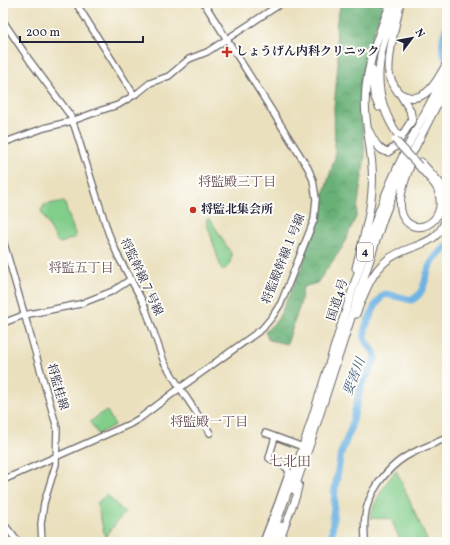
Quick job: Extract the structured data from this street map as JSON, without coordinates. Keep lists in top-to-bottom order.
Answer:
{
  "streets": {
    "highway": ["4", "国道4号"],
    "street": ["将監殿幹線１号線", "将監幹線７号線", "将監桂線"]
  },
  "crossings": [
    ["将監殿幹線１号線", "将監幹線７号線"]
  ],
  "districts": [
    "将監殿三丁目",
    "将監五丁目",
    "将監殿一丁目",
    "七北田"
  ],
  "water": ["要害川"],
  "places": {
    "health": ["しょうげん内科クリニック"],
    "other": ["将監北集会所"]
  },
  "scale_bar": "200 m",
  "north": "top right"
}
